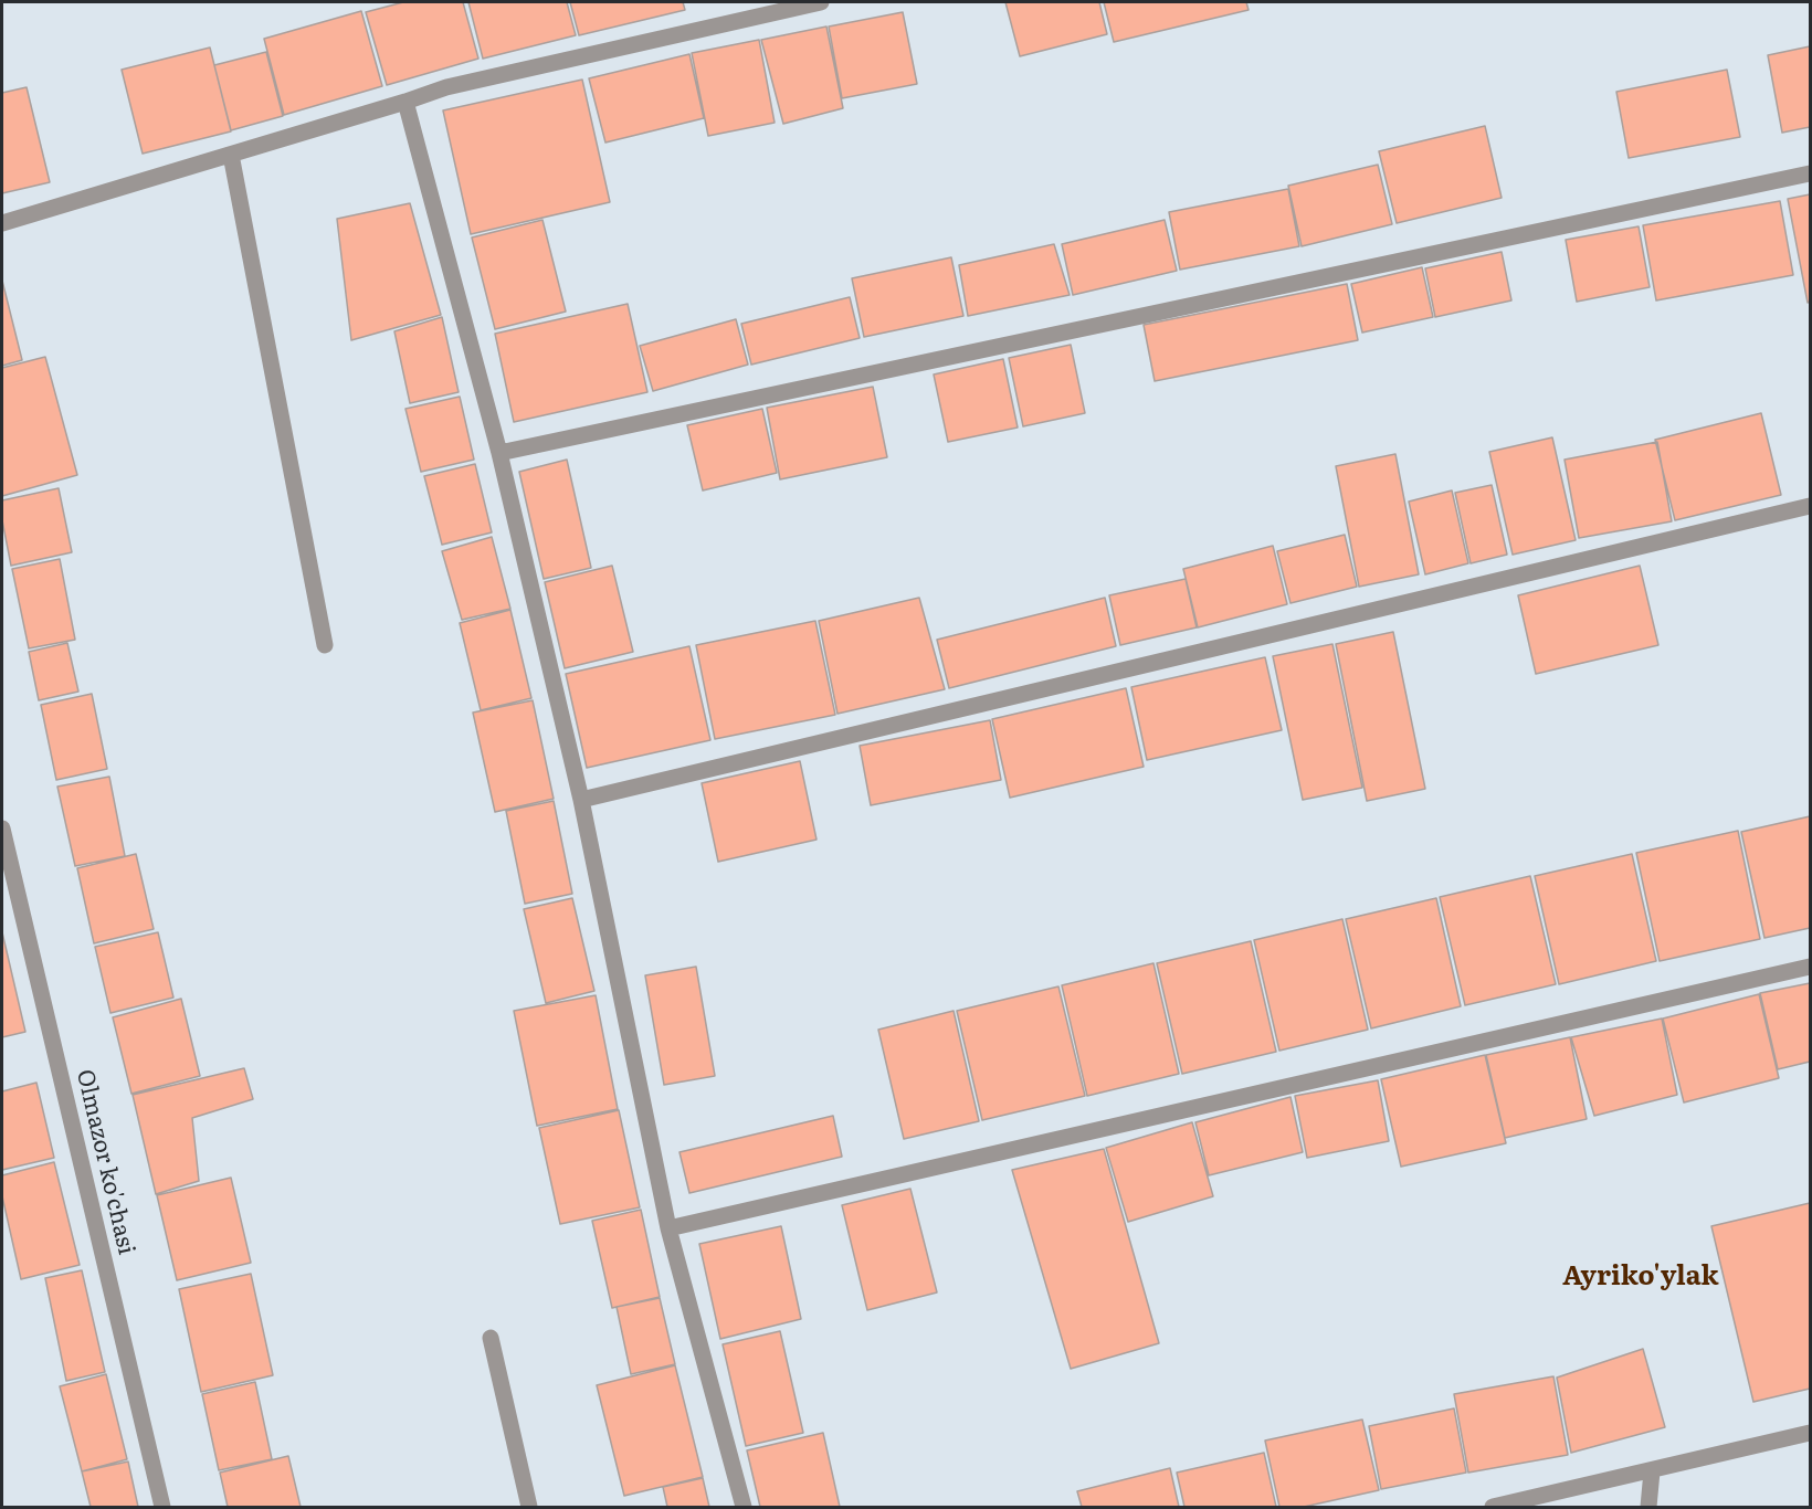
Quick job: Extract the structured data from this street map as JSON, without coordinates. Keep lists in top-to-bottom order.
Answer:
{
  "streets": {
    "street": ["Olmazor ko'chasi"]
  },
  "districts": ["Ayriko'ylak"]
}
